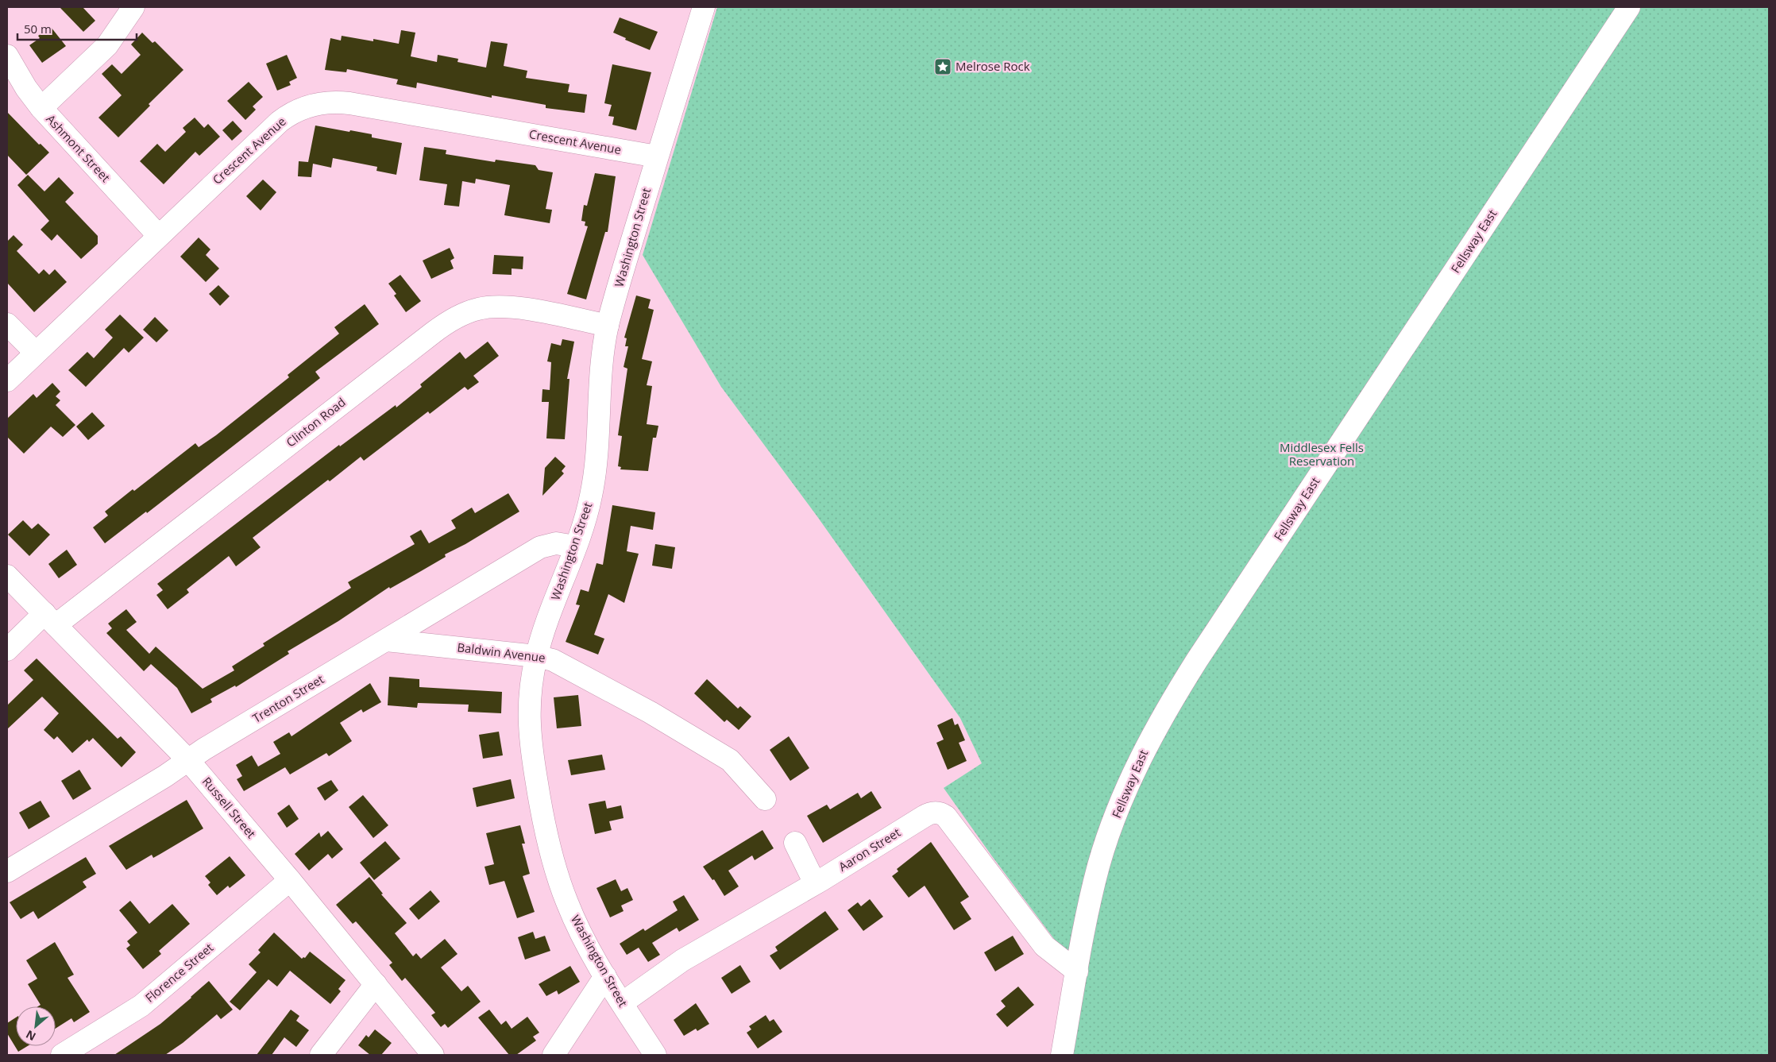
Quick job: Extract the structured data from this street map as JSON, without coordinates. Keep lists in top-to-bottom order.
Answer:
{
  "streets": {
    "street": [
      "Crescent Avenue",
      "Ashmont Street",
      "Washington Street",
      "Fellsway East",
      "Clinton Road",
      "Baldwin Avenue",
      "Trenton Street",
      "Russell Street",
      "Aaron Street",
      "Florence Street"
    ]
  },
  "crossings": [
    ["Crescent Avenue", "Ashmont Street"],
    ["Crescent Avenue", "Washington Street"],
    ["Washington Street", "Clinton Road"],
    ["Washington Street", "Baldwin Avenue"],
    ["Washington Street", "Trenton Street"],
    ["Washington Street", "Aaron Street"],
    ["Fellsway East", "Aaron Street"],
    ["Clinton Road", "Russell Street"],
    ["Baldwin Avenue", "Trenton Street"],
    ["Trenton Street", "Russell Street"],
    ["Russell Street", "Florence Street"]
  ],
  "parks": ["Middlesex Fells Reservation"],
  "places": {
    "place": ["Melrose Rock"]
  },
  "scale_bar": "50 m",
  "north": "bottom left"
}
